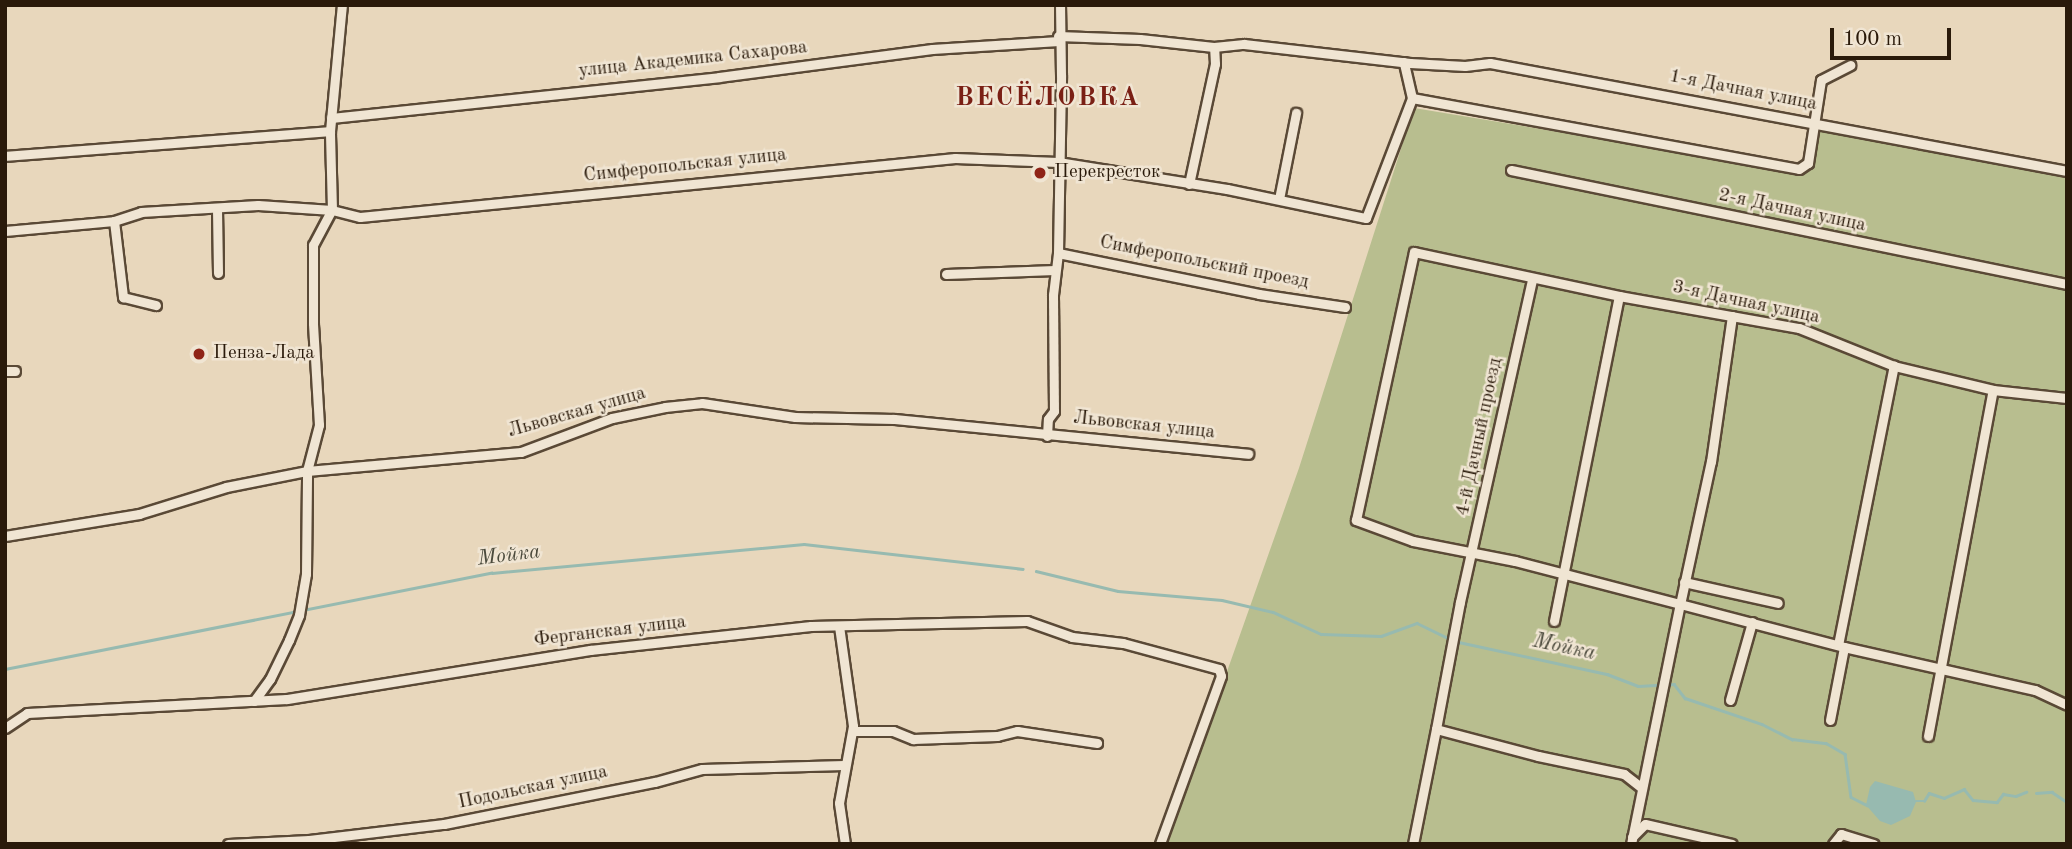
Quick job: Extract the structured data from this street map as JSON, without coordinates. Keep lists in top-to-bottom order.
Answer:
{
  "streets": {
    "street": [
      "улица Академика Сахарова",
      "1-я Дачная улица",
      "Симферопольская улица",
      "2-я Дачная улица",
      "Симферопольский проезд",
      "3-я Дачная улица",
      "Львовская улица",
      "4-й Дачный проезд",
      "Ферганская улица",
      "Подольская улица"
    ]
  },
  "crossings": [
    ["улица Академика Сахарова", "1-я Дачная улица"],
    ["3-я Дачная улица", "4-й Дачный проезд"]
  ],
  "districts": ["ВЕСЁЛОВКА"],
  "water": ["Мойка"],
  "places": ["Перекресток", "Пенза-Лада"],
  "scale_bar": "100 m"
}
